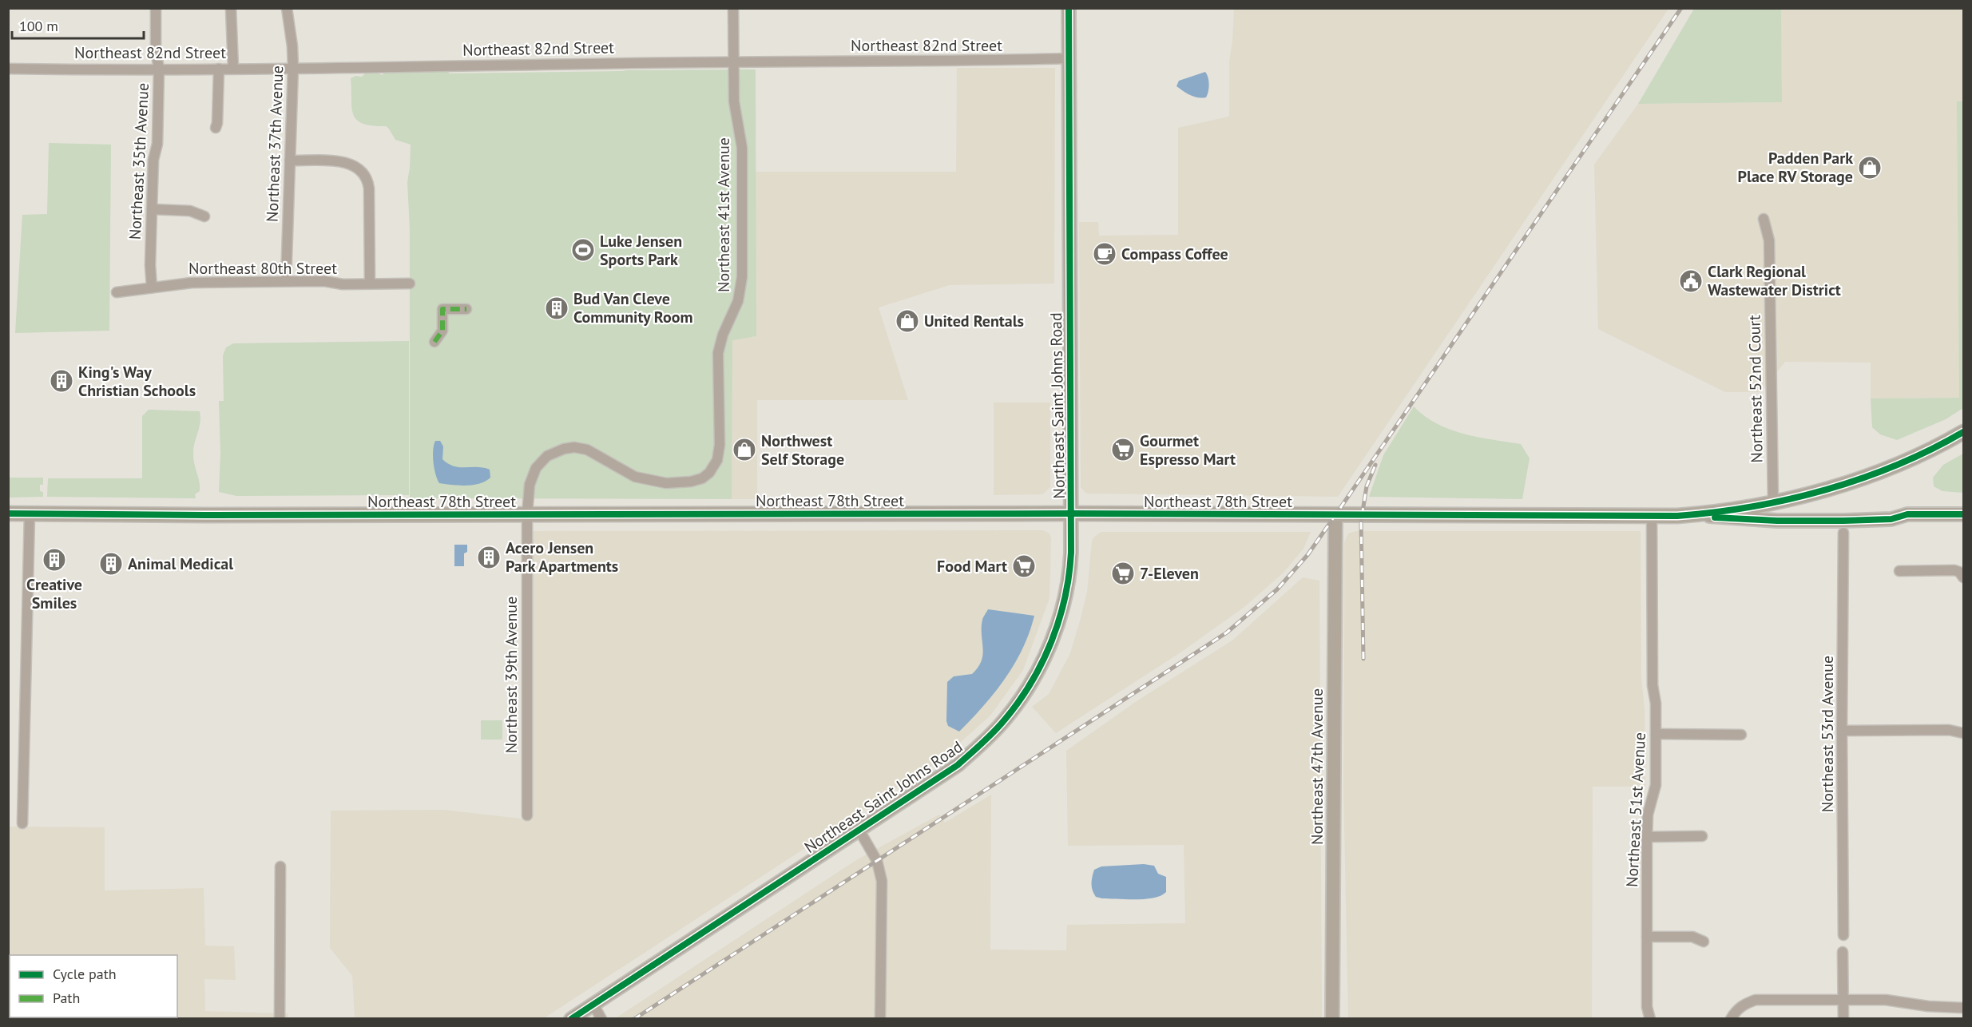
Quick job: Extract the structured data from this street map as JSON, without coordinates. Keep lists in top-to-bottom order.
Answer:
{
  "streets": {
    "main road": ["Northeast Saint Johns Road", "Northeast 78th Street", "Northeast 47th Avenue"],
    "street": [
      "Northeast 82nd Street",
      "Northeast 37th Avenue",
      "Northeast 35th Avenue",
      "Northeast 41st Avenue",
      "Northeast 80th Street",
      "Northeast 52nd Court",
      "Northeast 39th Avenue",
      "Northeast 53rd Avenue",
      "Northeast 51st Avenue"
    ]
  },
  "crossings": [
    ["Northeast 82nd Street", "Northeast 37th Avenue"],
    ["Northeast 82nd Street", "Northeast 35th Avenue"],
    ["Northeast 82nd Street", "Northeast 41st Avenue"],
    ["Northeast 82nd Street", "Northeast Saint Johns Road"],
    ["Northeast 37th Avenue", "Northeast 80th Street"],
    ["Northeast 35th Avenue", "Northeast 80th Street"],
    ["Northeast 41st Avenue", "Northeast 39th Avenue"],
    ["Northeast 52nd Court", "Northeast 78th Street"],
    ["Northeast Saint Johns Road", "Northeast 78th Street"],
    ["Northeast 78th Street", "Northeast 39th Avenue"],
    ["Northeast 78th Street", "Northeast 47th Avenue"],
    ["Northeast 78th Street", "Northeast 51st Avenue"]
  ],
  "places": {
    "shop": ["Padden Park Place RV Storage", "United Rentals", "Northwest Self Storage"],
    "sports": ["Luke Jensen Sports Park"],
    "cafe": ["Compass Coffee"],
    "public building": ["Clark Regional Wastewater District"],
    "building": [
      "Bud Van Cleve Community Room",
      "King's Way Christian Schools",
      "Acero Jensen Park Apartments",
      "Creative Smiles",
      "Animal Medical"
    ],
    "supermarket": ["Gourmet Espresso Mart", "Food Mart", "7-Eleven"]
  },
  "legend": ["Cycle path", "Path"],
  "scale_bar": "100 m"
}
